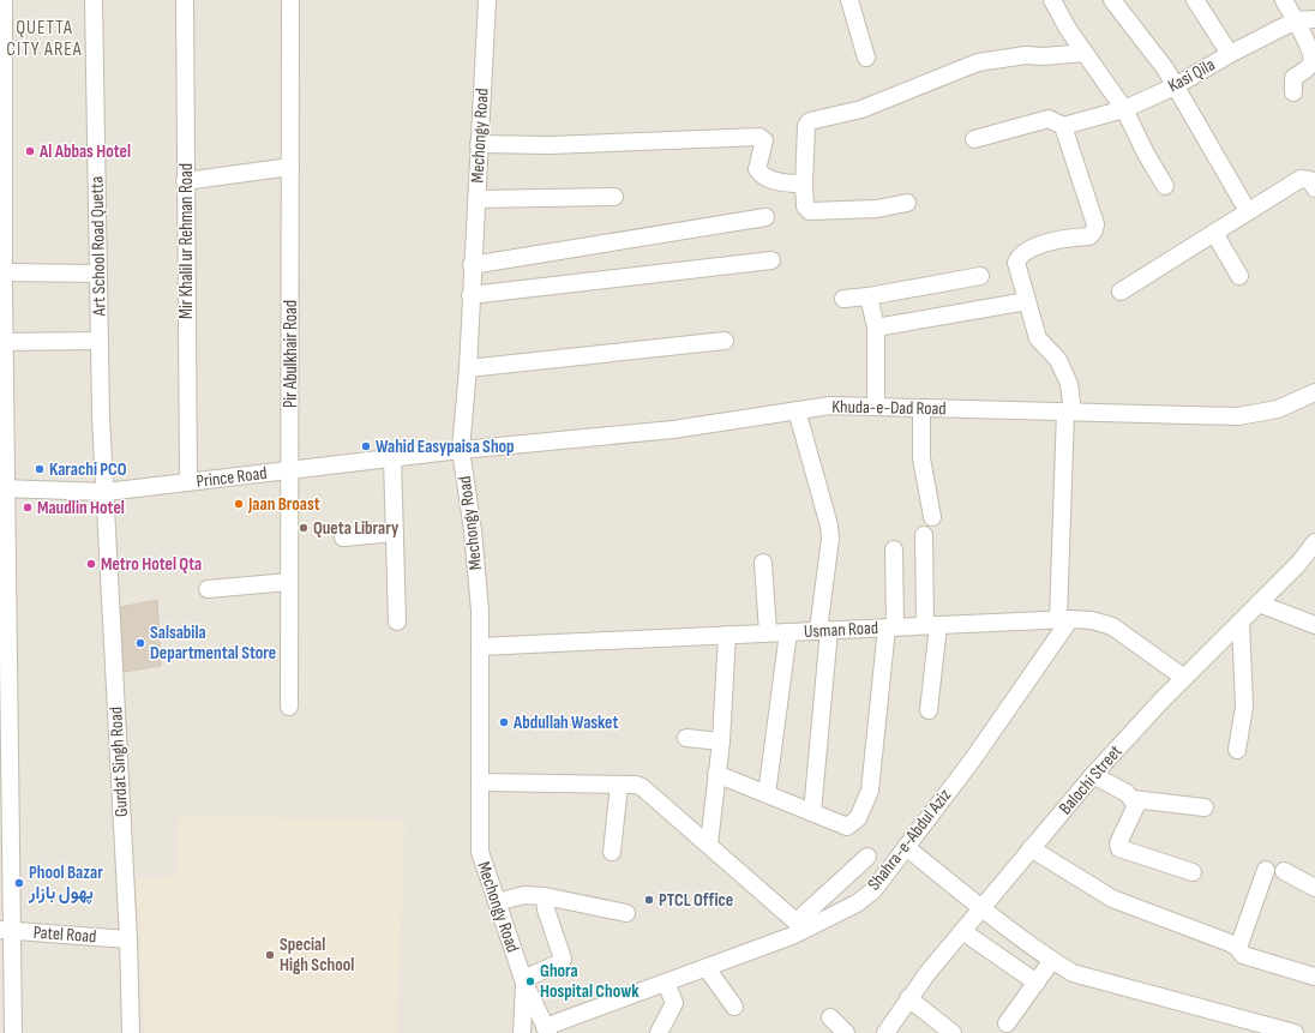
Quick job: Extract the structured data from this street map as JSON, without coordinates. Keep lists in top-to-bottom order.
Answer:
{
  "streets": {
    "street": [
      "Kasi Qila",
      "Mechongy Road",
      "Mir Khalil ur Rehman Road",
      "Art School Road Quetta",
      "Pir Abulkhair Road",
      "Khuda-e-Dad Road",
      "Prince Road",
      "Usman Road",
      "Gurdat Singh Road",
      "Balochi Street",
      "Shahra-e-Abdul Aziz",
      "Patel Road"
    ]
  },
  "crossings": [
    ["Mechongy Road", "Khuda-e-Dad Road"],
    ["Mechongy Road", "Prince Road"],
    ["Mechongy Road", "Usman Road"],
    ["Mechongy Road", "Shahra-e-Abdul Aziz"],
    ["Mir Khalil ur Rehman Road", "Prince Road"],
    ["Art School Road Quetta", "Prince Road"],
    ["Art School Road Quetta", "Gurdat Singh Road"],
    ["Pir Abulkhair Road", "Prince Road"],
    ["Khuda-e-Dad Road", "Prince Road"],
    ["Prince Road", "Gurdat Singh Road"],
    ["Usman Road", "Balochi Street"],
    ["Usman Road", "Shahra-e-Abdul Aziz"],
    ["Gurdat Singh Road", "Patel Road"]
  ],
  "districts": ["QUETTA CITY AREA"],
  "places": [
    "Al Abbas Hotel",
    "Wahid Easypaisa Shop",
    "Karachi PCO",
    "Jaan Broast",
    "Maudlin Hotel",
    "Queta Library",
    "Metro Hotel Qta",
    "Salsabila Departmental Store",
    "Abdullah Wasket",
    "Phool Bazar پھول بازار",
    "PTCL Office",
    "Special High School",
    "Ghora Hospital Chowk"
  ]
}
